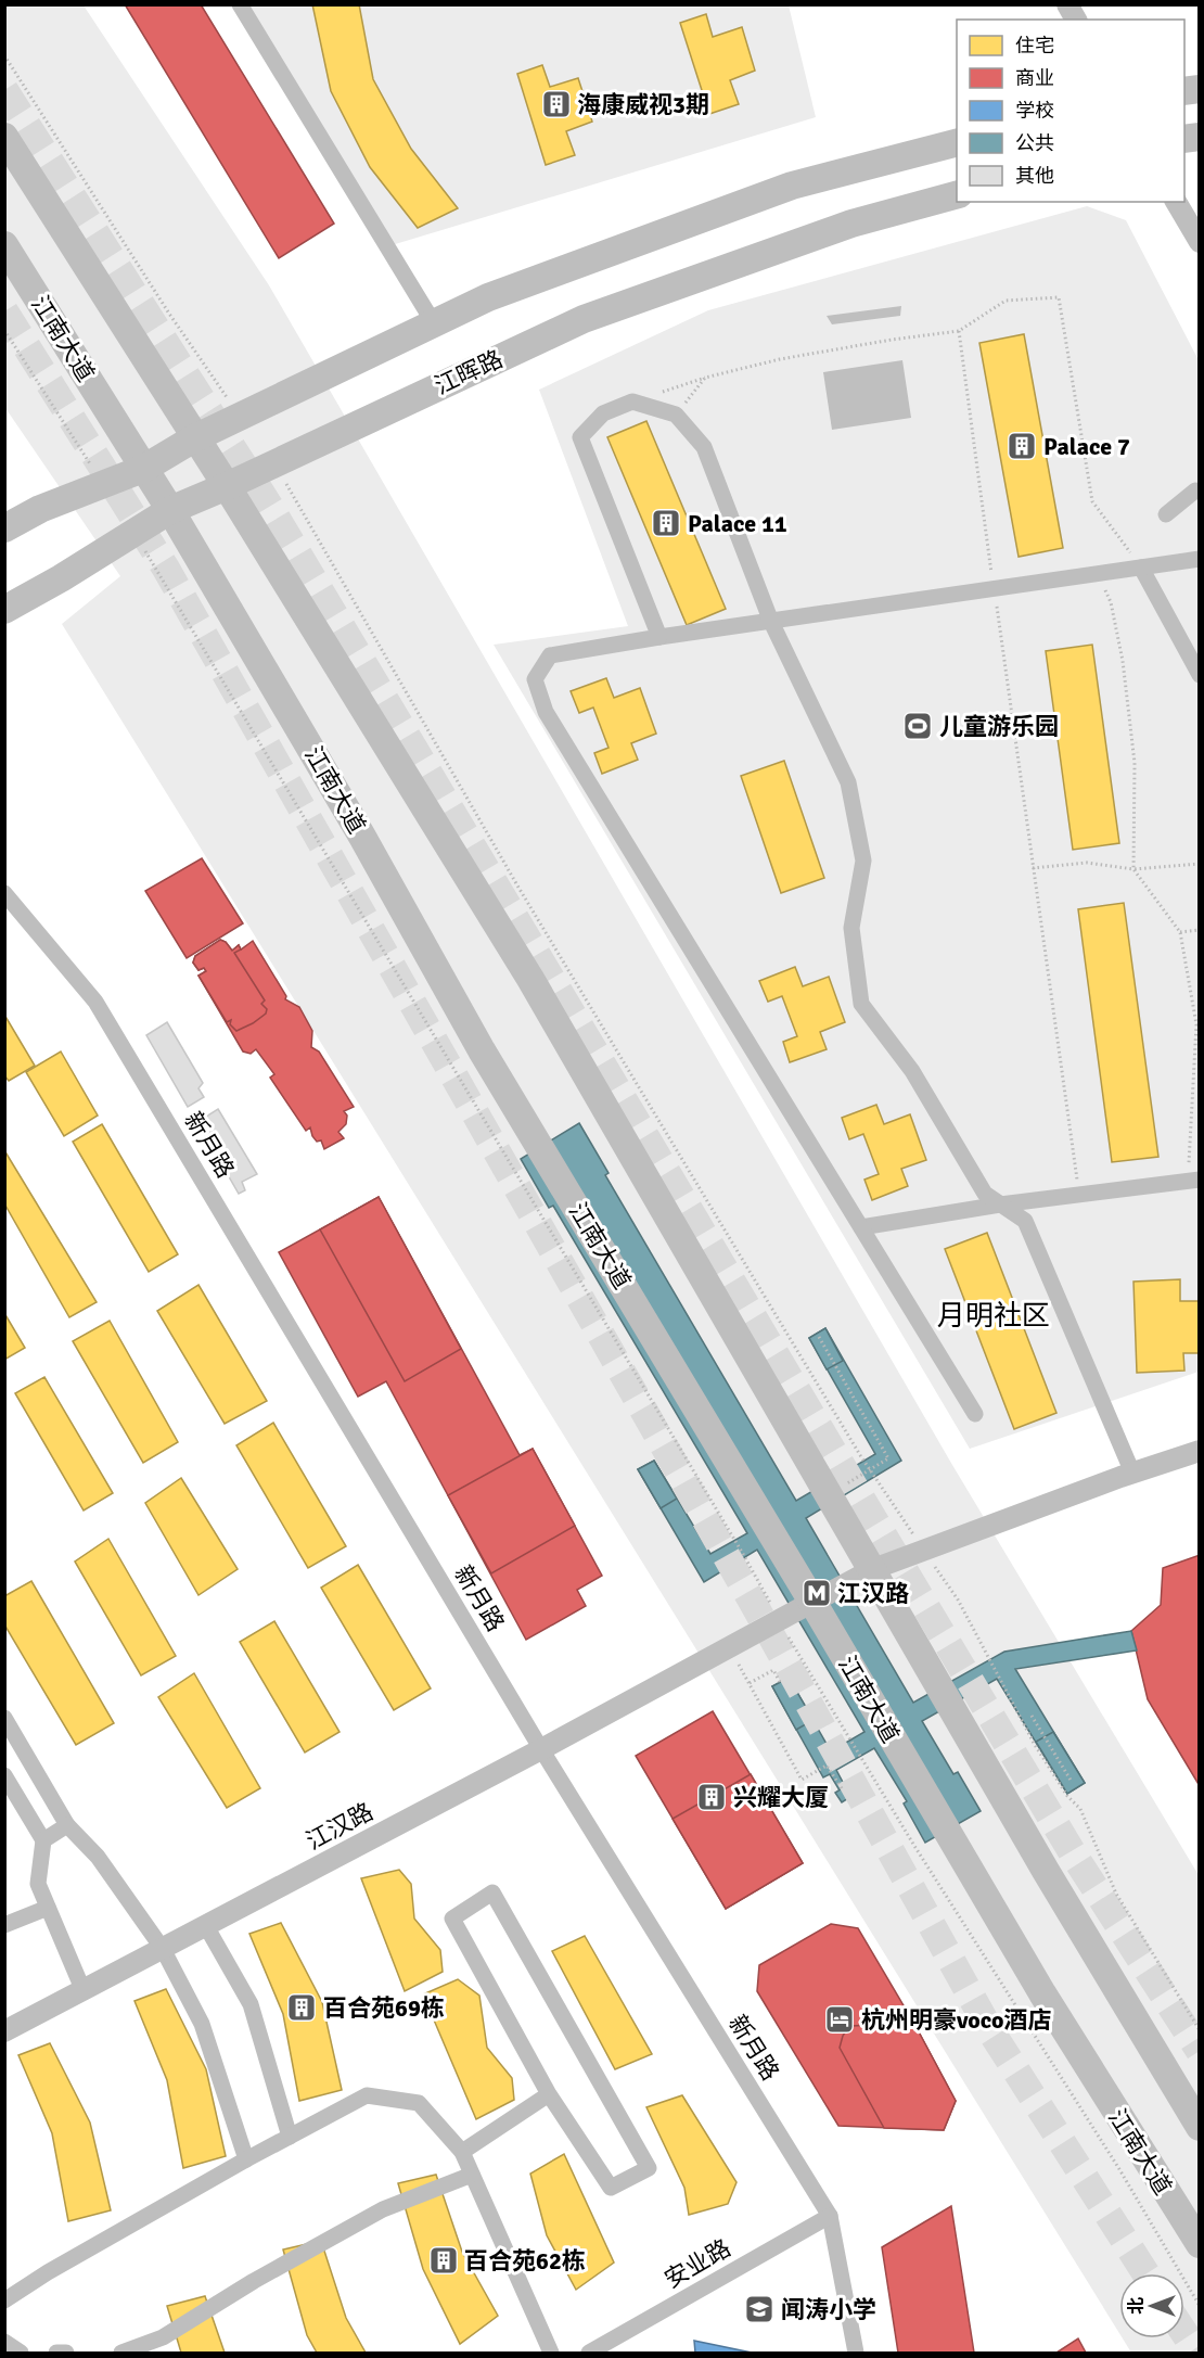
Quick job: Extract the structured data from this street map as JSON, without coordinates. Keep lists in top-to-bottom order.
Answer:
{
  "streets": {
    "main road": ["江南大道", "江晖路"],
    "street": ["新月路", "江汉路", "安业路"]
  },
  "crossings": [
    ["江南大道", "江晖路"],
    ["江南大道", "江汉路"],
    ["新月路", "江汉路"],
    ["新月路", "安业路"]
  ],
  "districts": ["月明社区"],
  "places": {
    "building": [
      "海康威视3期",
      "Palace 7",
      "Palace 11",
      "兴耀大厦",
      "百合苑69栋",
      "百合苑62栋"
    ],
    "sports": ["儿童游乐园"],
    "metro station": ["江汉路"],
    "hotel": ["杭州明豪voco酒店"],
    "school or university": ["闻涛小学"]
  },
  "legend": [
    "住宅",
    "商业",
    "学校",
    "公共",
    "其他"
  ],
  "north": "left"
}
